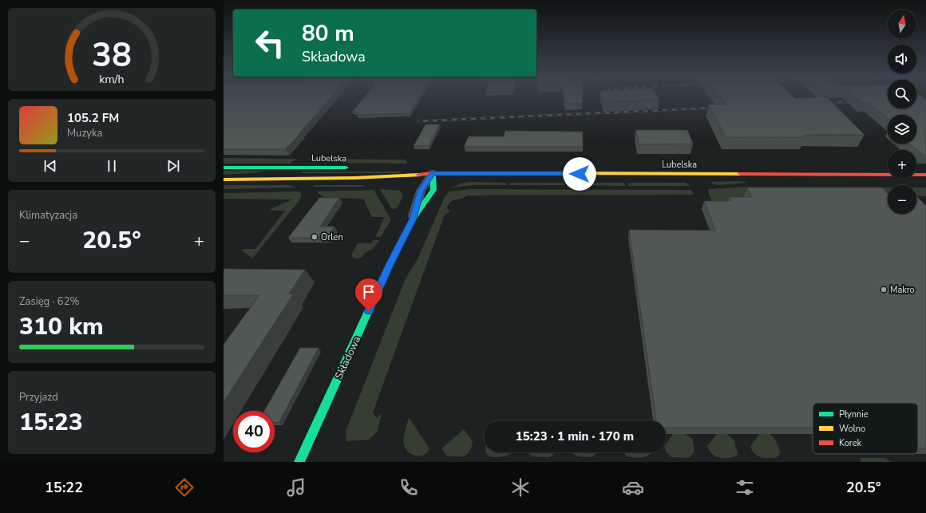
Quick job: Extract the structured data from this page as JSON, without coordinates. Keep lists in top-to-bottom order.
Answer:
{
  "streets": {
    "street": ["Lubelska", "Składowa"]
  },
  "crossings": [
    ["Lubelska", "Składowa"]
  ],
  "places": ["Orlen", "Makro"],
  "legend": ["Płynnie", "Wolno", "Korek"],
  "north": "top",
  "page": {
    "map_buttons": ["+", "−"],
    "turn": ["80 m", "Składowa"],
    "song": ["105.2 FM", "Muzyka"],
    "tile": [
      "Klimatyzacja",
      ["Zasięg · 62%", "310 km"],
      ["Przyjazd", "15:23"]
    ],
    "heat": ["−", "20.5°", "+"],
    "limit": "40",
    "trip": "15:23 · 1 min · 170 m",
    "tabs": ["15:22", "20.5°"],
    "gauge": ["38", "km/h"]
  }
}
